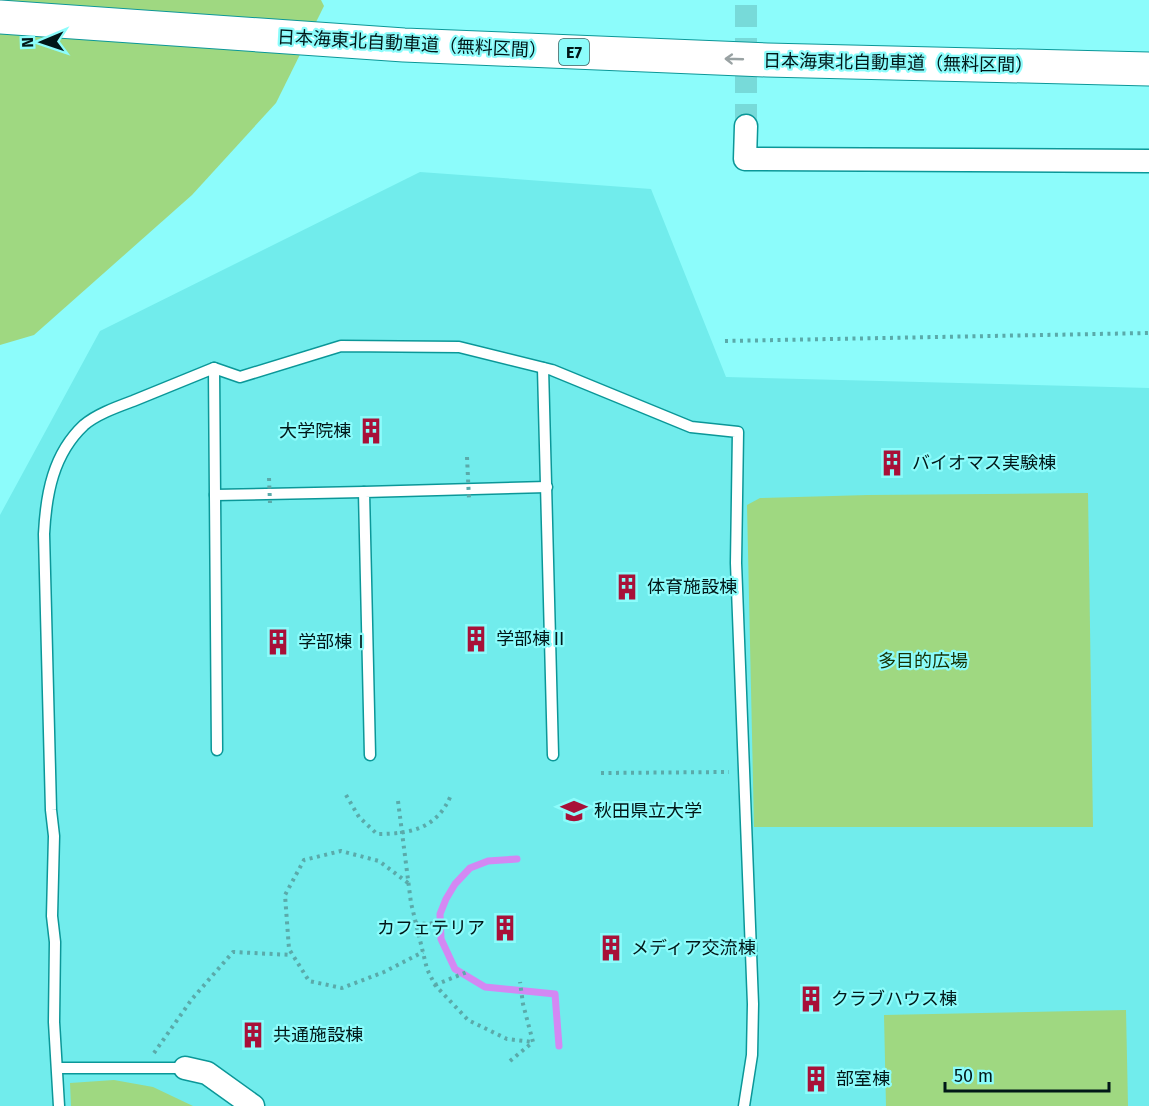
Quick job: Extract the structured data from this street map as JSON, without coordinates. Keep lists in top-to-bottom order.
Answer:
{
  "streets": {
    "highway": ["日本海東北自動車道（無料区間）", "E7"]
  },
  "parks": ["多目的広場"],
  "places": {
    "building": [
      "大学院棟",
      "バイオマス実験棟",
      "体育施設棟",
      "学部棟Ⅱ",
      "学部棟Ⅰ",
      "カフェテリア",
      "メディア交流棟",
      "クラブハウス棟",
      "共通施設棟",
      "部室棟"
    ],
    "school or university": ["秋田県立大学"]
  },
  "scale_bar": "50 m",
  "north": "left"
}
